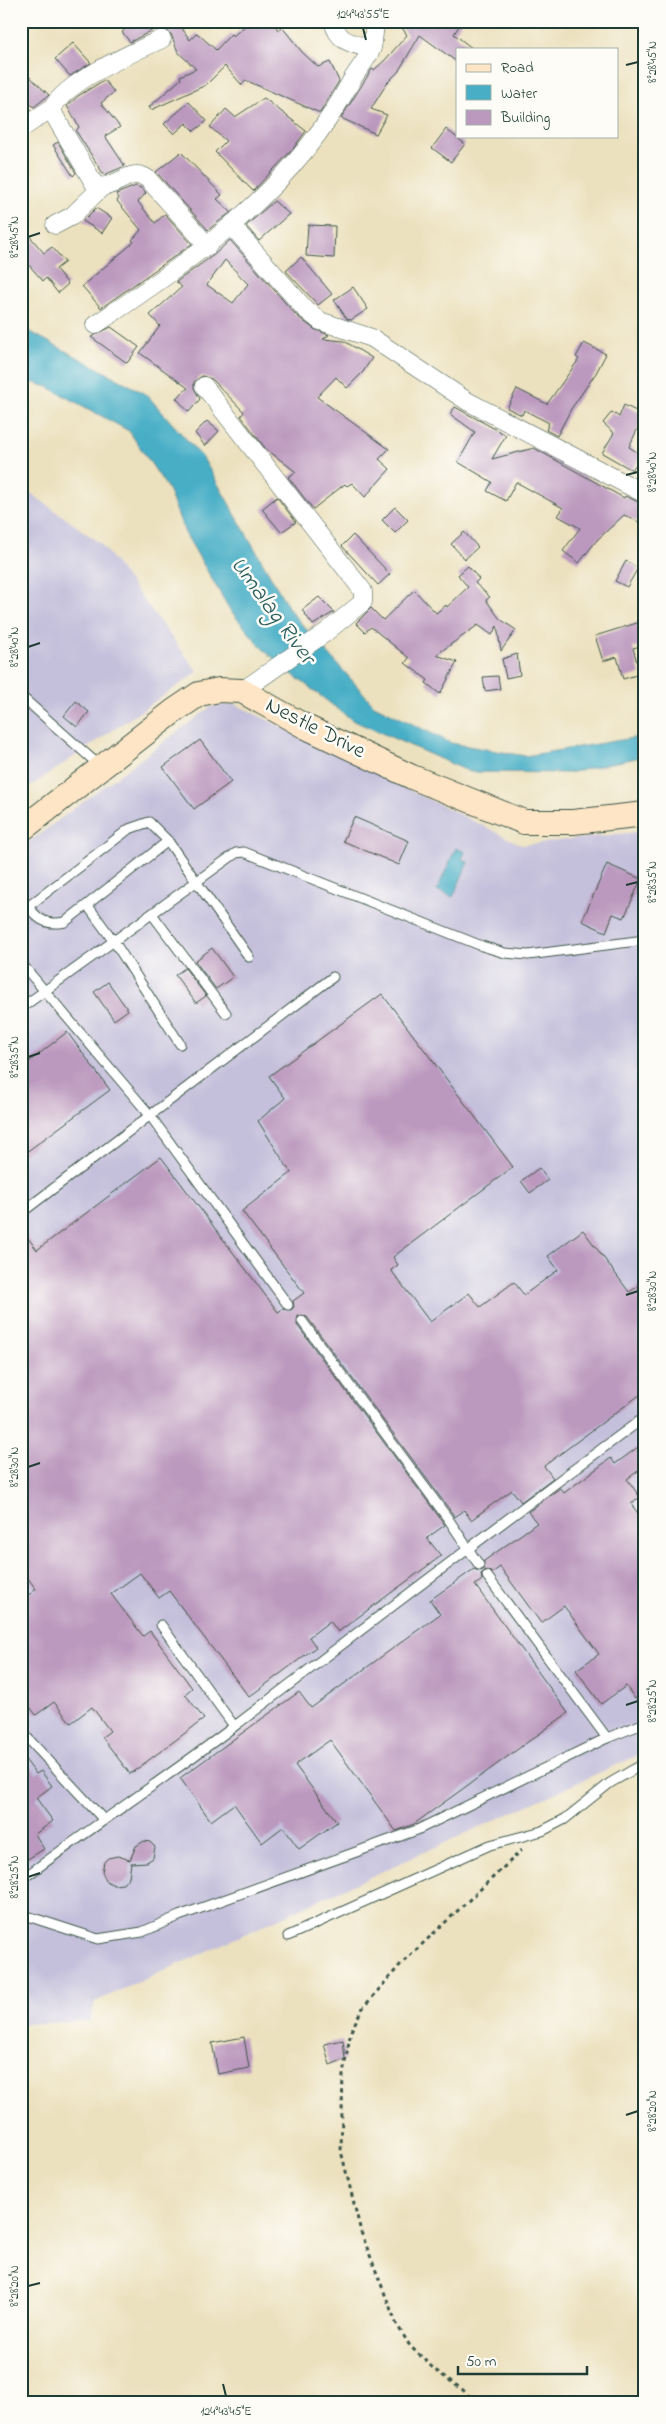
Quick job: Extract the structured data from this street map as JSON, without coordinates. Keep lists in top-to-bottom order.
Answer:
{
  "streets": {
    "street": ["Nestle Drive"]
  },
  "water": ["Umalag River"],
  "legend": ["Road", "Water", "Building"],
  "scale_bar": "50 m",
  "coordinates": [
    "124°43'55\"E",
    "8°28'45\"N",
    "8°28'40\"N",
    "8°28'35\"N",
    "8°28'30\"N",
    "8°28'25\"N",
    "8°28'20\"N",
    "124°43'45\"E"
  ]
}
